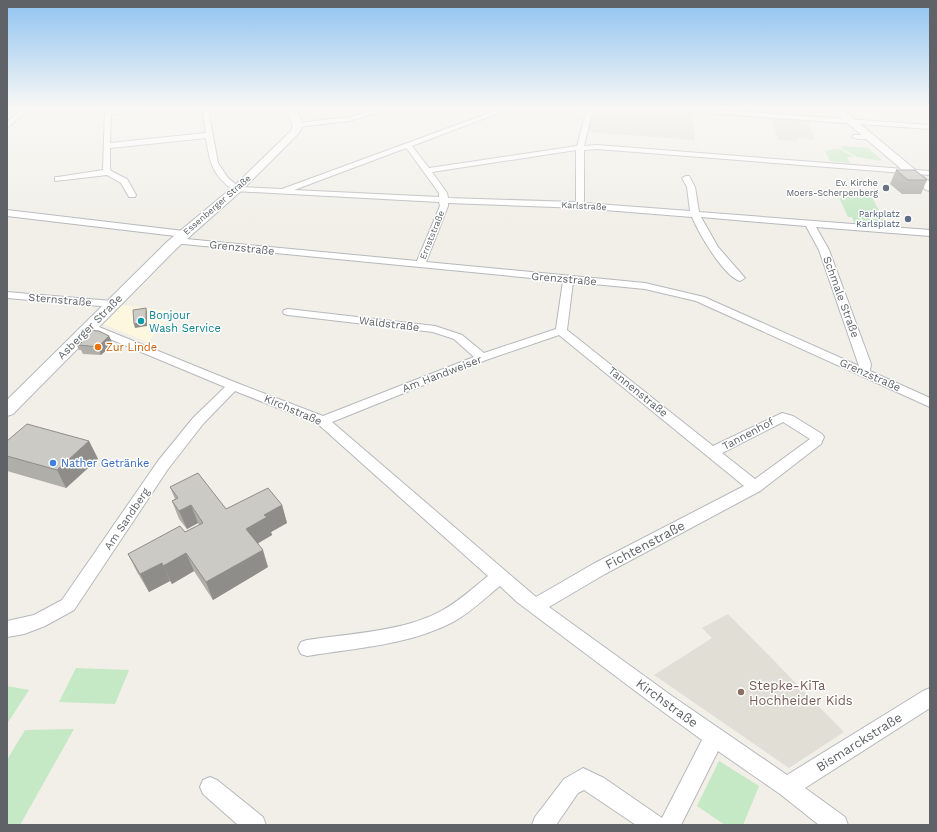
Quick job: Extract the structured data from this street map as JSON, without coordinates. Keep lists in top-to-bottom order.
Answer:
{
  "streets": {
    "street": [
      "Essenberger Straße",
      "Karlstraße",
      "Ernststraße",
      "Grenzstraße",
      "Schmale Straße",
      "Sternstraße",
      "Waldstraße",
      "Asberger Straße",
      "Am Handweiser",
      "Tannenstraße",
      "Kirchstraße",
      "Tannenhof",
      "Am Sandberg",
      "Fichtenstraße",
      "Bismarckstraße"
    ]
  },
  "crossings": [
    ["Essenberger Straße", "Karlstraße"],
    ["Essenberger Straße", "Grenzstraße"],
    ["Essenberger Straße", "Asberger Straße"],
    ["Karlstraße", "Ernststraße"],
    ["Karlstraße", "Schmale Straße"],
    ["Ernststraße", "Grenzstraße"],
    ["Grenzstraße", "Schmale Straße"],
    ["Grenzstraße", "Asberger Straße"],
    ["Sternstraße", "Asberger Straße"],
    ["Waldstraße", "Am Handweiser"],
    ["Asberger Straße", "Kirchstraße"],
    ["Am Handweiser", "Tannenstraße"],
    ["Am Handweiser", "Kirchstraße"],
    ["Tannenstraße", "Tannenhof"],
    ["Tannenstraße", "Fichtenstraße"],
    ["Kirchstraße", "Am Sandberg"],
    ["Kirchstraße", "Fichtenstraße"],
    ["Kirchstraße", "Bismarckstraße"],
    ["Tannenhof", "Fichtenstraße"]
  ],
  "places": [
    "Ev. Kirche Moers-Scherpenberg",
    "Parkplatz Karlsplatz",
    "Bonjour Wash Service",
    "Zur Linde",
    "Nather Getränke",
    "Stepke-KiTa Hochheider Kids"
  ]
}
